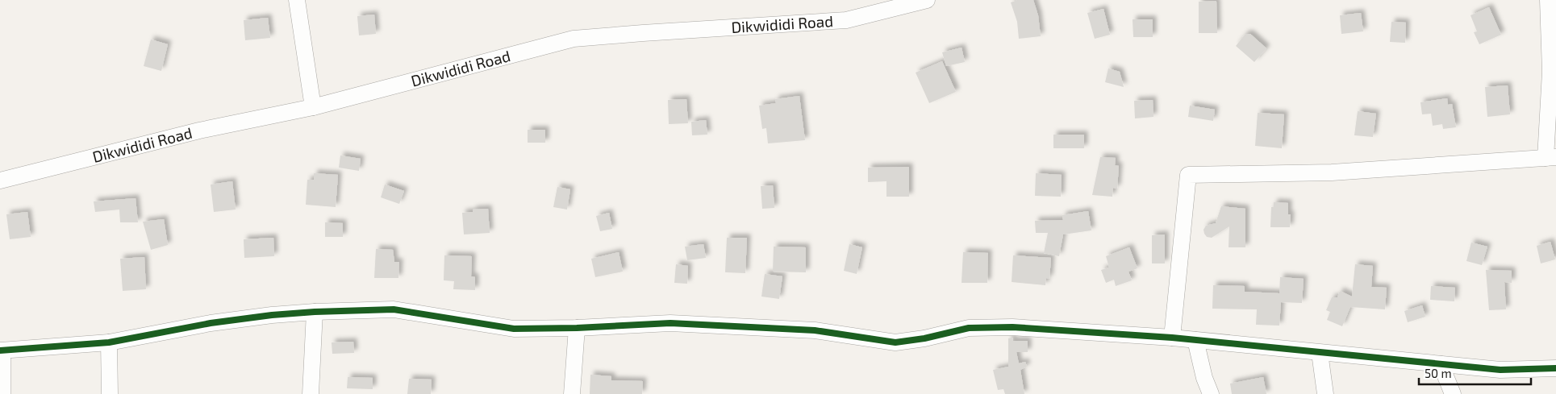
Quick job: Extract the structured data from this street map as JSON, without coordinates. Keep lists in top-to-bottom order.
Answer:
{
  "streets": {
    "street": ["Dikwididi Road"]
  },
  "scale_bar": "50 m"
}
